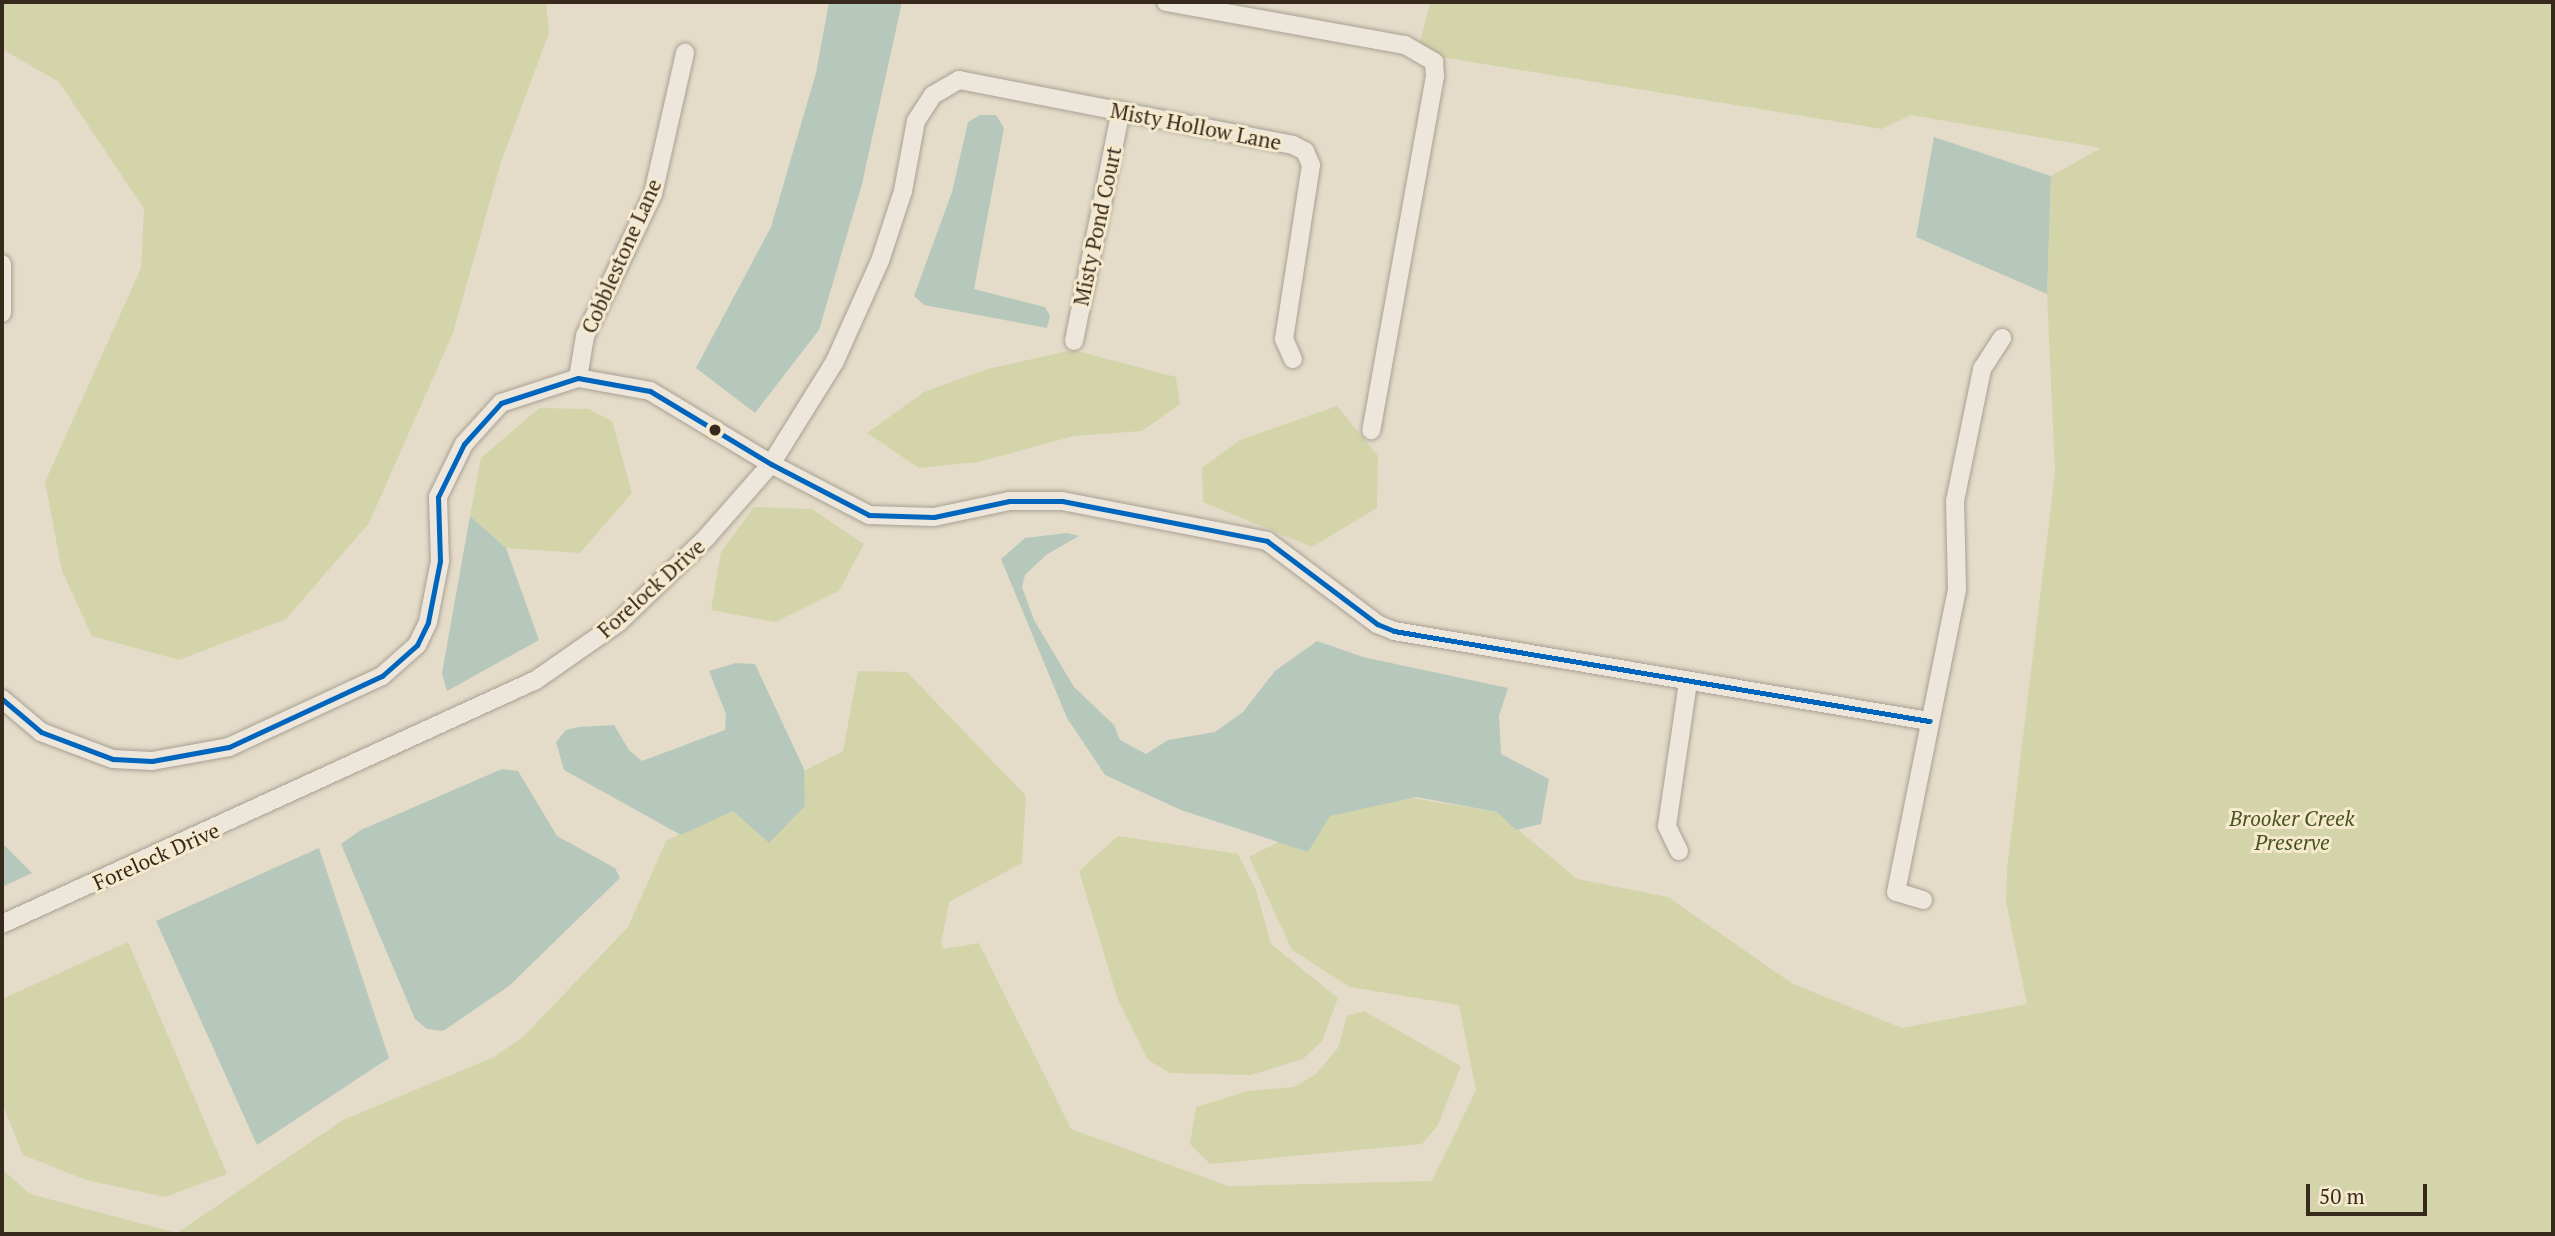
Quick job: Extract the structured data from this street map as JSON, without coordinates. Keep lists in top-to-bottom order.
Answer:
{
  "streets": {
    "street": [
      "Misty Hollow Lane",
      "Misty Pond Court",
      "Cobblestone Lane",
      "Forelock Drive"
    ]
  },
  "crossings": [
    ["Misty Hollow Lane", "Misty Pond Court"],
    ["Misty Hollow Lane", "Forelock Drive"]
  ],
  "parks": ["Brooker Creek Preserve"],
  "scale_bar": "50 m"
}
